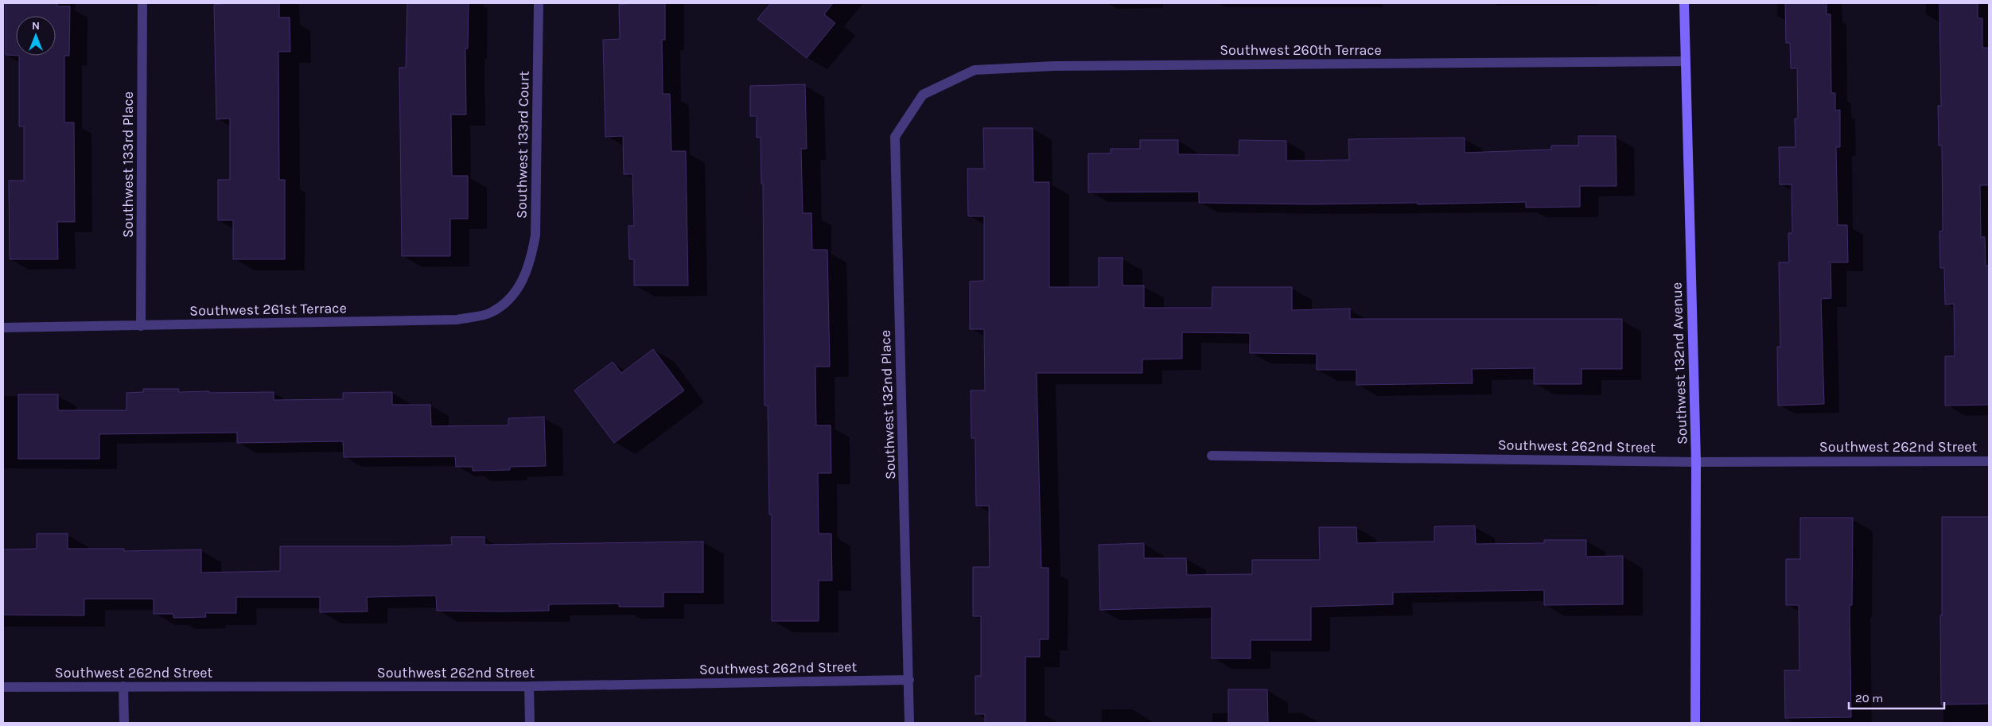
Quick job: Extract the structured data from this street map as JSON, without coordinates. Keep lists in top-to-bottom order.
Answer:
{
  "streets": {
    "street": [
      "Southwest 260th Terrace",
      "Southwest 133rd Court",
      "Southwest 133rd Place",
      "Southwest 261st Terrace",
      "Southwest 132nd Avenue",
      "Southwest 132nd Place",
      "Southwest 262nd Street"
    ]
  },
  "crossings": [
    ["Southwest 260th Terrace", "Southwest 132nd Avenue"],
    ["Southwest 260th Terrace", "Southwest 132nd Place"],
    ["Southwest 133rd Court", "Southwest 261st Terrace"],
    ["Southwest 133rd Place", "Southwest 261st Terrace"],
    ["Southwest 132nd Avenue", "Southwest 262nd Street"],
    ["Southwest 132nd Place", "Southwest 262nd Street"]
  ],
  "scale_bar": "20 m",
  "north": "top"
}
